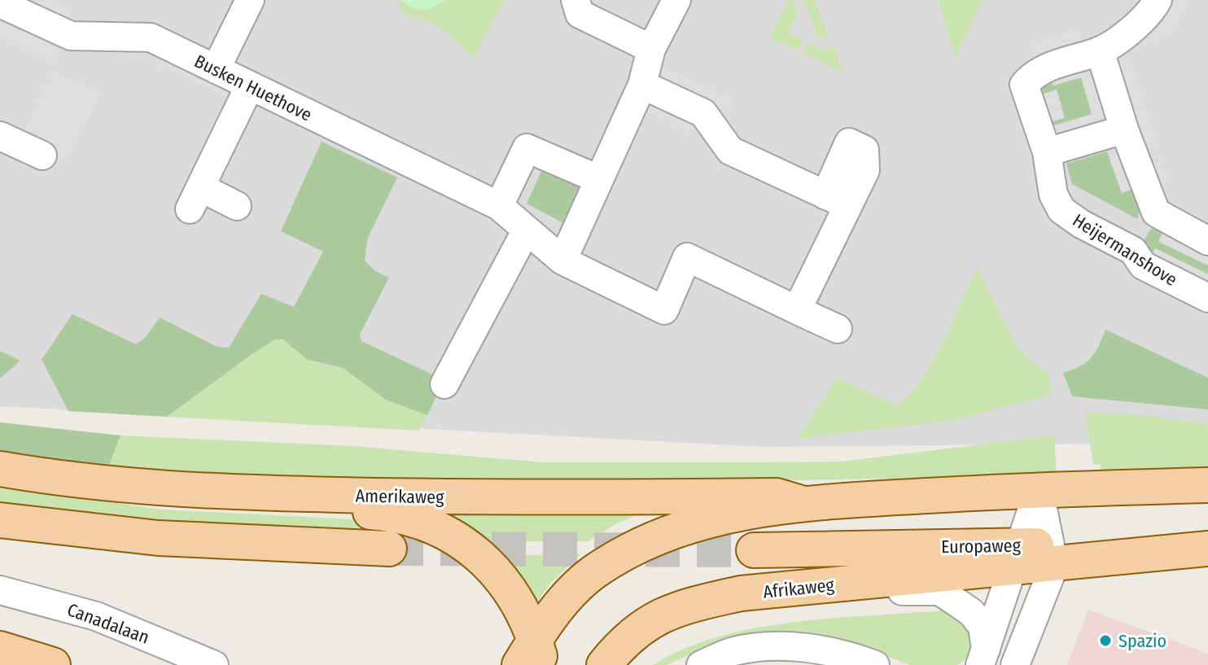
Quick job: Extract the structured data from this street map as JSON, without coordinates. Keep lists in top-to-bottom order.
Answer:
{
  "streets": {
    "main road": ["Amerikaweg", "Europaweg", "Afrikaweg"],
    "street": ["Busken Huethove", "Heijermanshove", "Canadalaan"]
  },
  "crossings": [
    ["Europaweg", "Afrikaweg"]
  ],
  "places": ["Spazio"]
}
